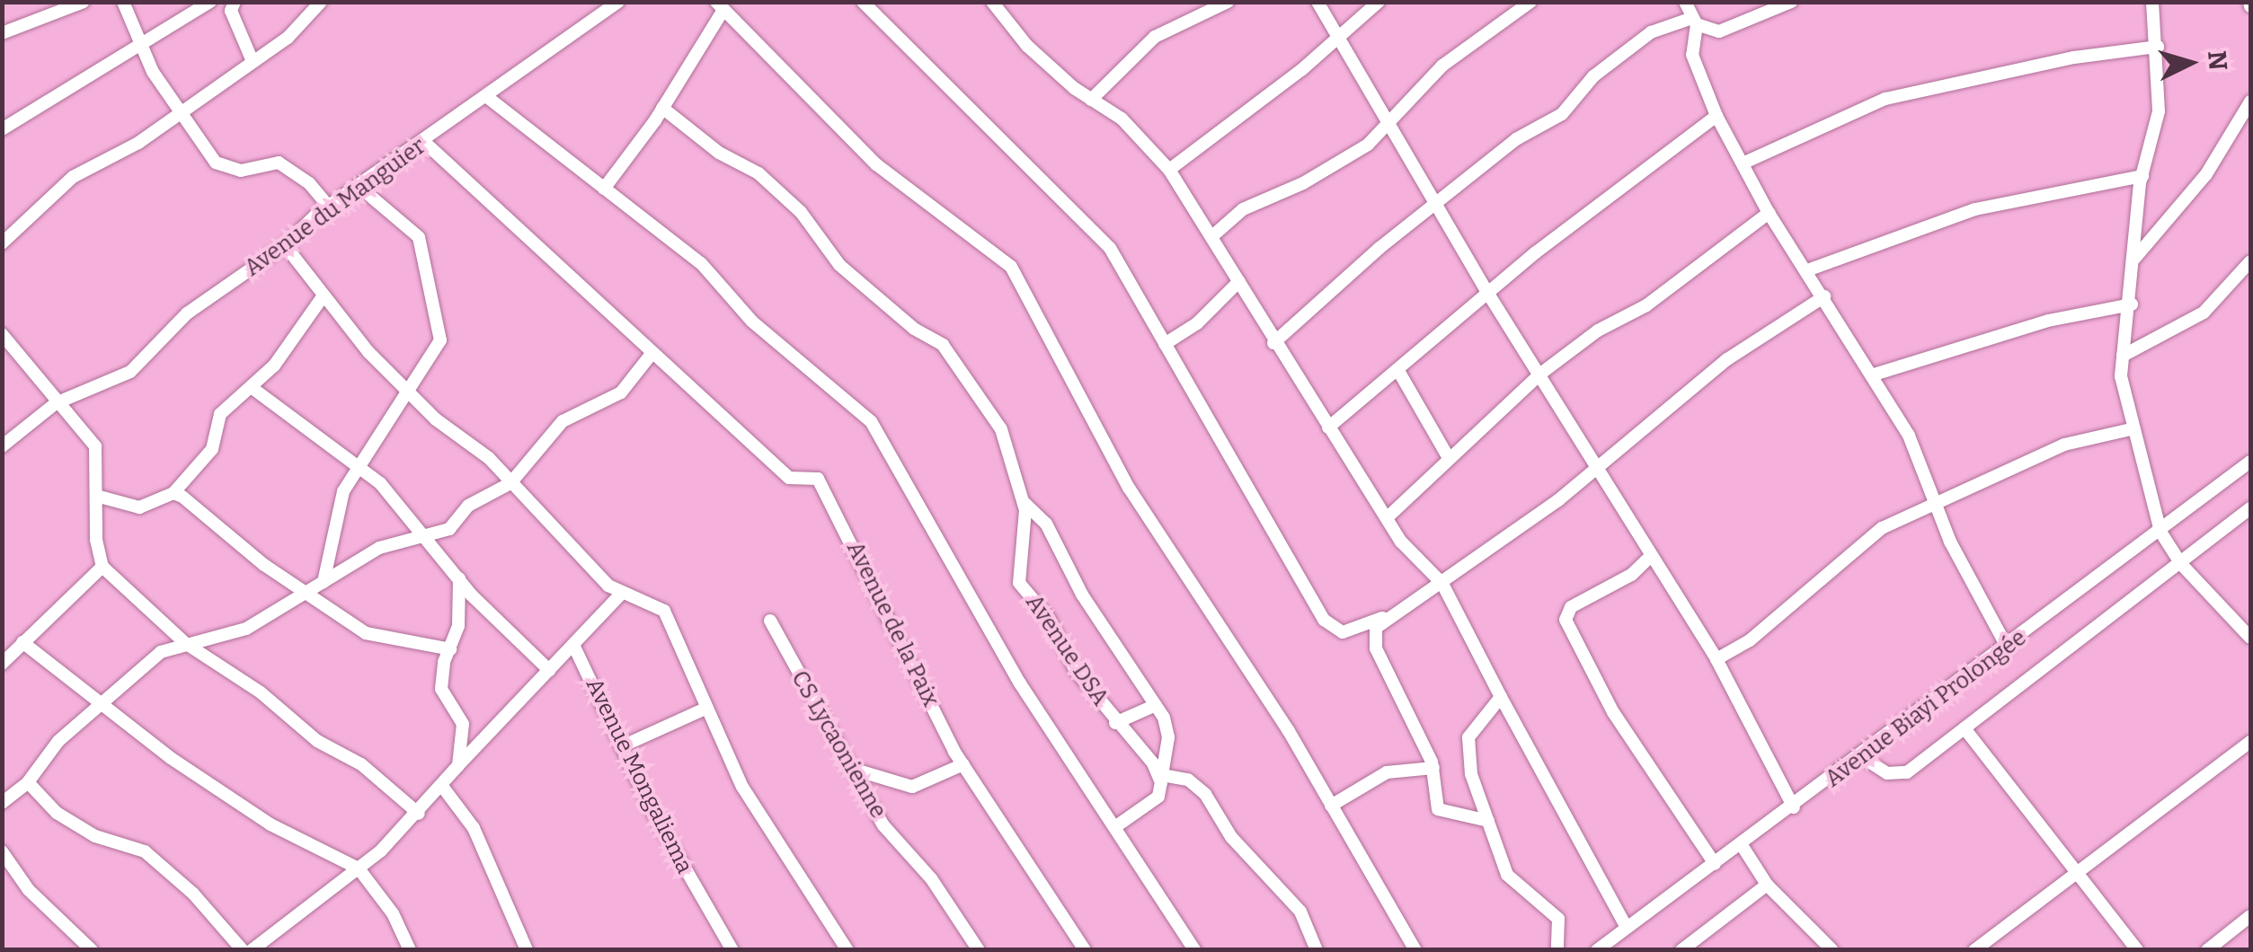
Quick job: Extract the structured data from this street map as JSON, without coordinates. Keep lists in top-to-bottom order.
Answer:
{
  "streets": {
    "street": [
      "Avenue du Manguier",
      "Avenue de la Paix",
      "Avenue DSA",
      "Avenue Biayi Prolongée",
      "CS Lycaonienne",
      "Avenue Mongaliema"
    ]
  },
  "crossings": [
    ["Avenue du Manguier", "Avenue de la Paix"]
  ],
  "north": "right"
}
